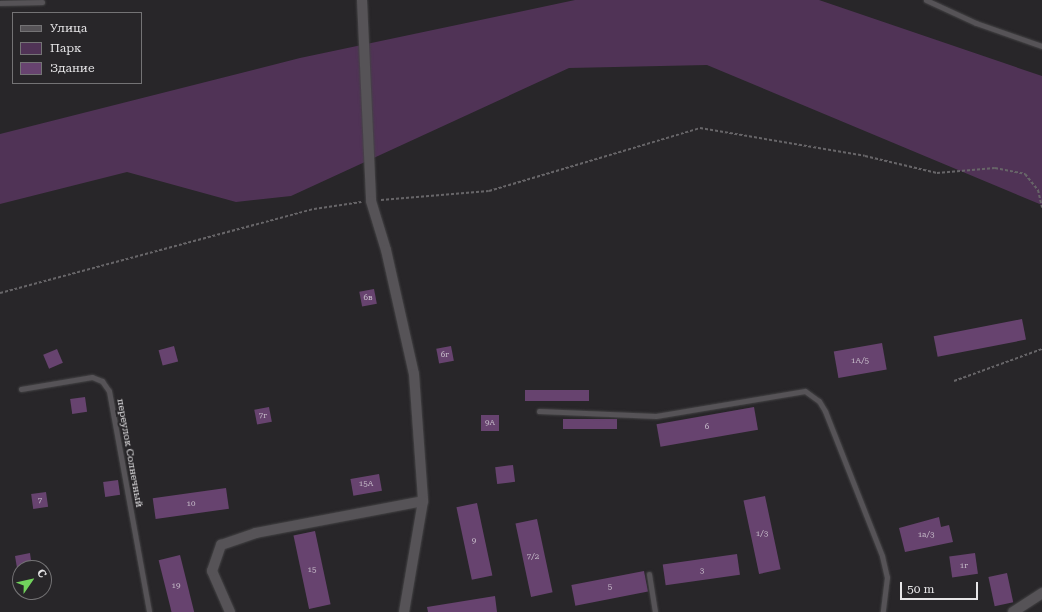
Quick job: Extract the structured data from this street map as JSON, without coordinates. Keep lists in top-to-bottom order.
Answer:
{
  "streets": {
    "lane": ["переулок Солнечный"]
  },
  "house_numbers": [
    "6в",
    "6г",
    "1А/5",
    "7г",
    "9А",
    "6",
    "15А",
    "7",
    "10",
    "1/3",
    "1а/3",
    "9",
    "7/2",
    "1г",
    "15",
    "3",
    "19",
    "5"
  ],
  "legend": ["Улица", "Парк", "Здание"],
  "scale_bar": "50 m",
  "north": "top right"
}
